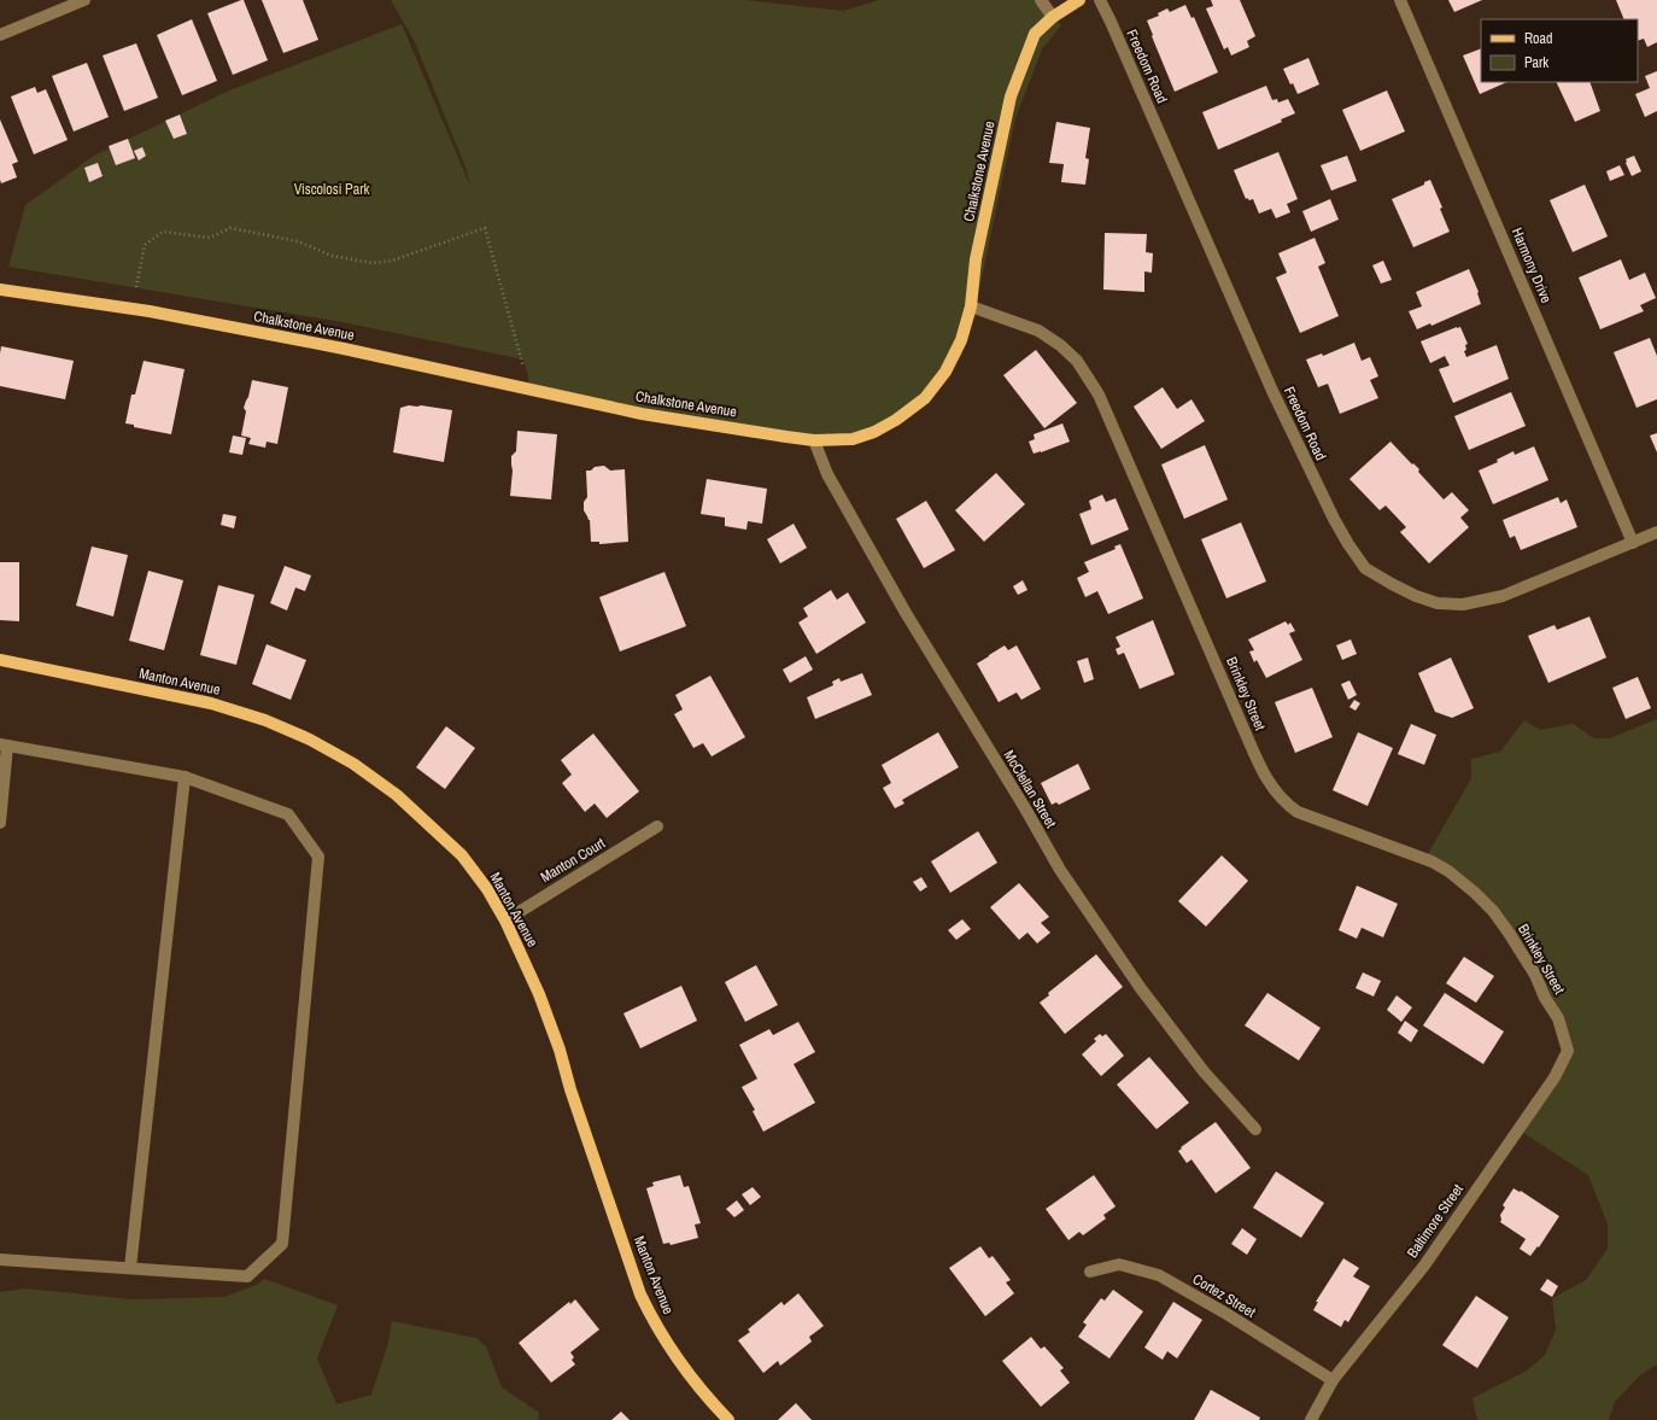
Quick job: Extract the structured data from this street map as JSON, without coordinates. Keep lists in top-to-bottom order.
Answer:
{
  "streets": {
    "main road": ["Chalkstone Avenue", "Manton Avenue"],
    "street": [
      "Freedom Road",
      "Harmony Drive",
      "Brinkley Street",
      "McClellan Street",
      "Manton Court",
      "Baltimore Street",
      "Cortez Street"
    ]
  },
  "crossings": [
    ["Freedom Road", "Harmony Drive"],
    ["Chalkstone Avenue", "Brinkley Street"],
    ["Chalkstone Avenue", "McClellan Street"],
    ["Manton Avenue", "Manton Court"],
    ["Brinkley Street", "Baltimore Street"],
    ["Baltimore Street", "Cortez Street"]
  ],
  "parks": ["Viscolosi Park"],
  "legend": ["Road", "Park"]
}
